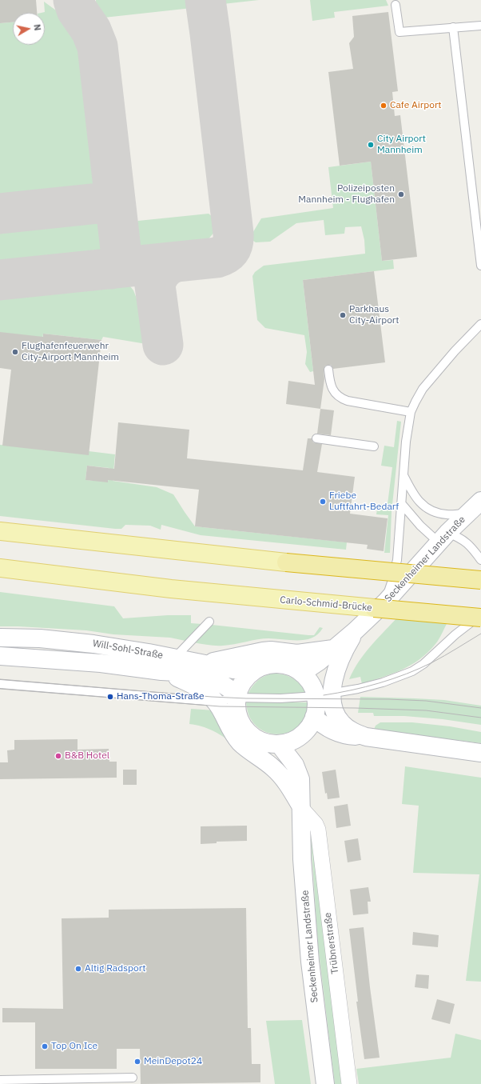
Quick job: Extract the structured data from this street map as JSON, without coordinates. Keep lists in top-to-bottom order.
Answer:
{
  "streets": {
    "highway": ["Carlo-Schmid-Brücke"],
    "main road": ["Seckenheimer Landstraße", "Will-Sohl-Straße"],
    "street": ["Trübnerstraße"]
  },
  "crossings": [
    ["Seckenheimer Landstraße", "Carlo-Schmid-Brücke"],
    ["Seckenheimer Landstraße", "Will-Sohl-Straße"],
    ["Seckenheimer Landstraße", "Trübnerstraße"]
  ],
  "places": [
    "Cafe Airport",
    "City Airport Mannheim",
    "Polizeiposten Mannheim - Flughafen",
    "Parkhaus City-Airport",
    "Flughafenfeuerwehr City-Airport Mannheim",
    "Friebe Luftfahrt-Bedarf",
    "Hans-Thoma-Straße",
    "B&B Hotel",
    "Altig Radsport",
    "Top On Ice",
    "MeinDepot24"
  ],
  "north": "right"
}
